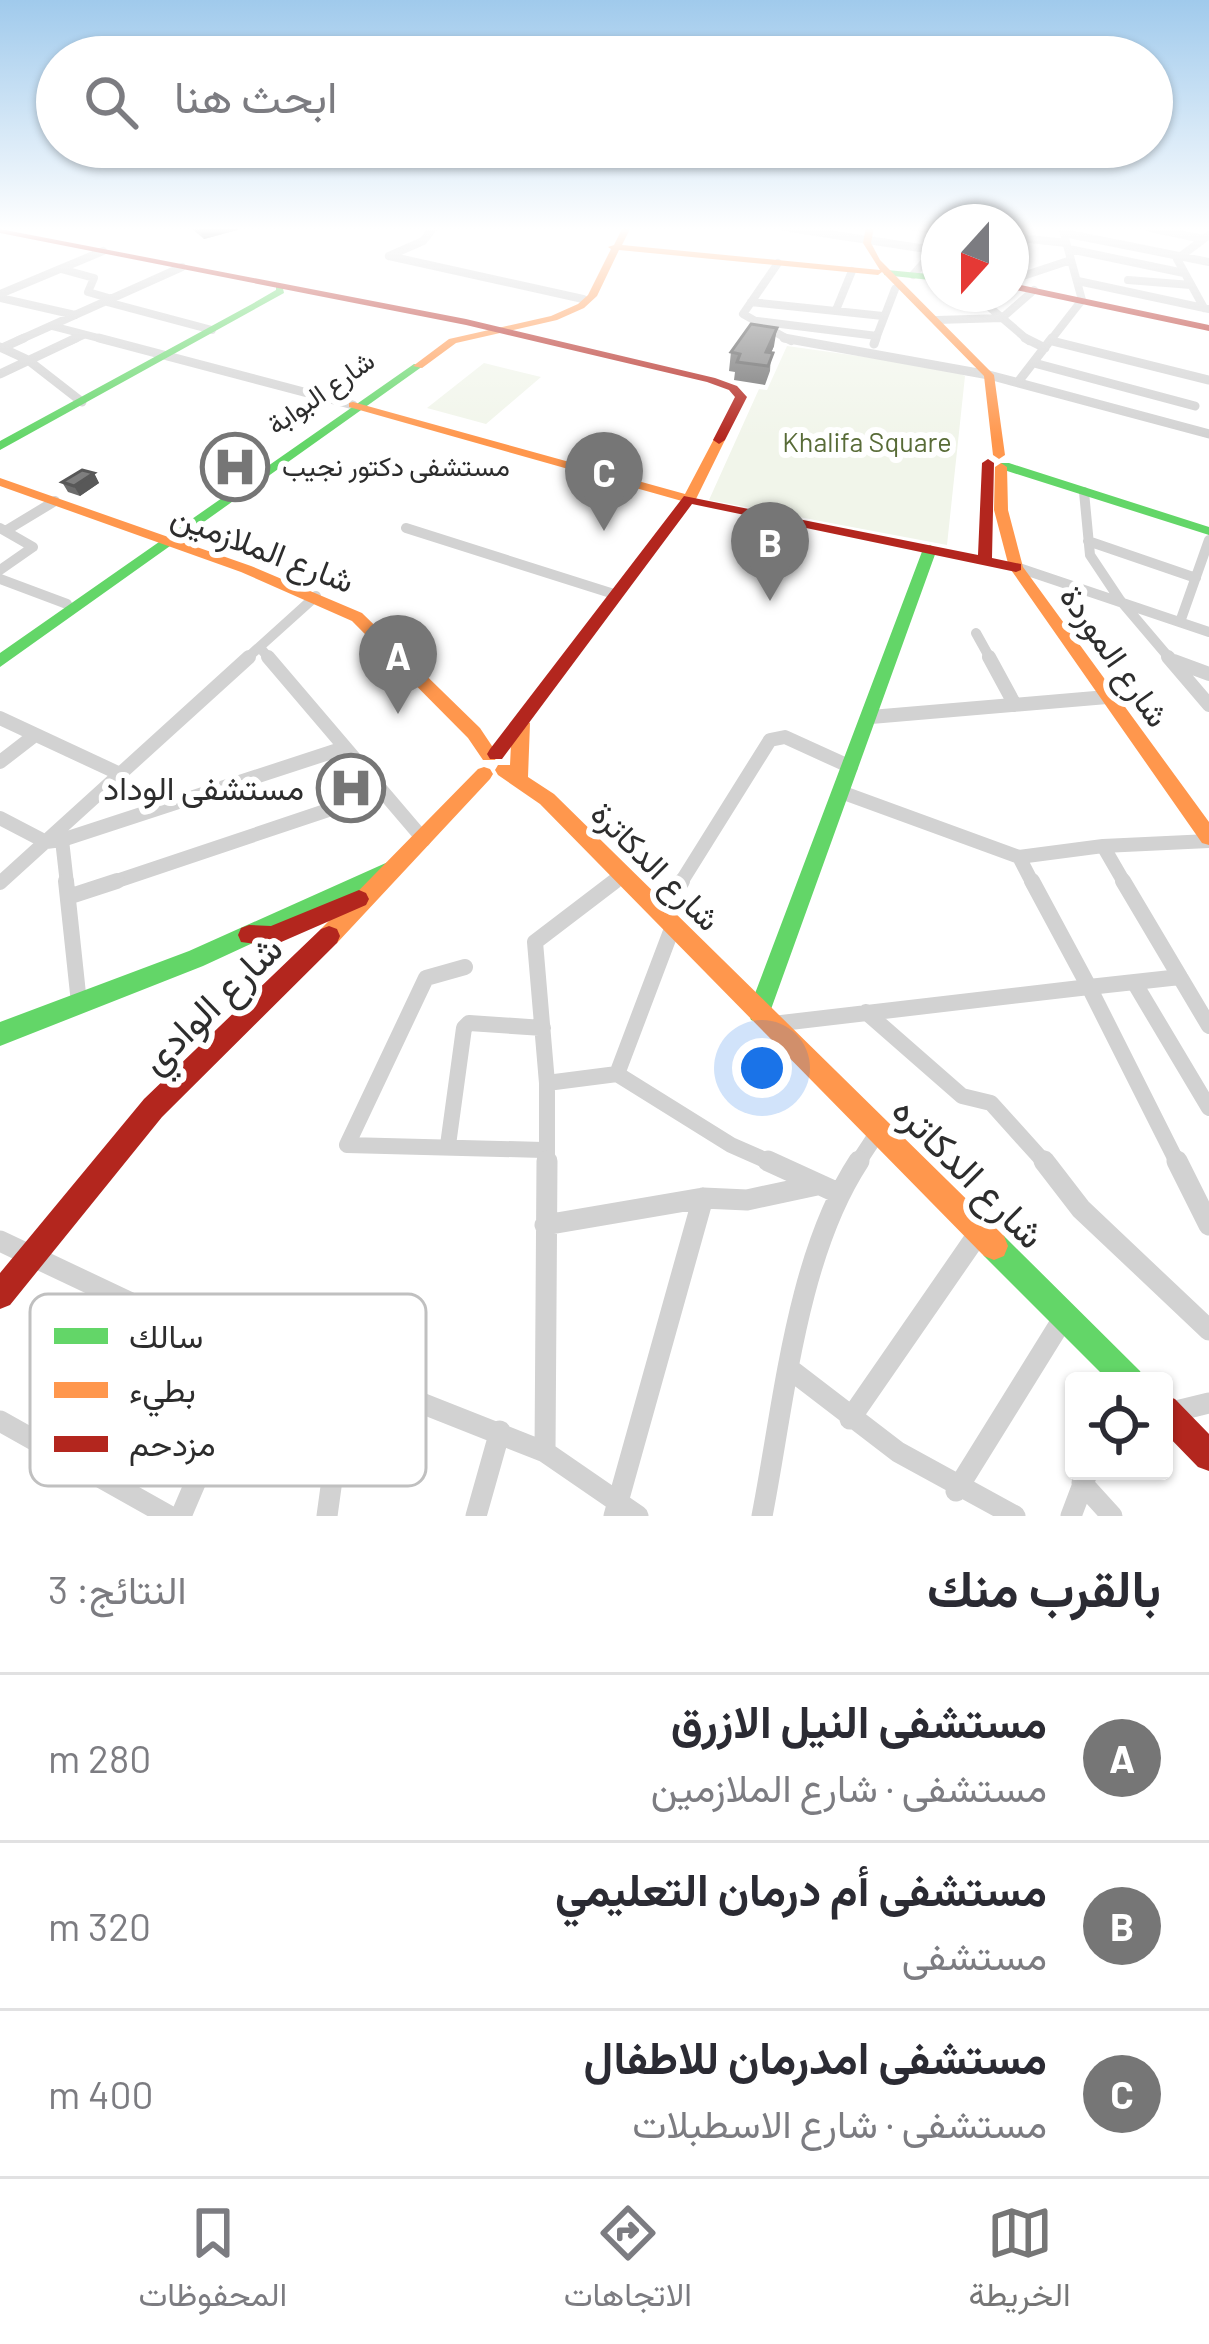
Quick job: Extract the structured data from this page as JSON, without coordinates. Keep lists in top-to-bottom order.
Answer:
{
  "streets": {
    "street": [
      "شارع البوابة",
      "شارع الملازمين",
      "شارع الموردة",
      "شارع الدكاترة",
      "شارع الوادي",
      "شارع الدكاتره"
    ]
  },
  "crossings": [
    ["شارع البوابة", "شارع الملازمين"],
    ["شارع البوابة", "شارع الوادي"],
    ["شارع الملازمين", "شارع الدكاترة"],
    ["شارع الملازمين", "شارع الوادي"],
    ["شارع الدكاترة", "شارع الوادي"],
    ["شارع الدكاترة", "شارع الدكاتره"]
  ],
  "parks": ["Khalifa Square"],
  "places": {
    "hospital": ["مستشفى دكتور نجيب", "مستشفى الوداد"]
  },
  "legend": ["سالك", "بطيء", "مزدحم"],
  "north": "bottom",
  "page": {
    "search": "ابحث هنا",
    "pins": ["C", "B", "A"],
    "heading": ["بالقرب منك", "النتائج: 3"],
    "list": [
      {
        "mark": "A",
        "name": "مستشفى النيل الازرق",
        "note": "مستشفى · شارع الملازمين",
        "value": "280 m"
      },
      {
        "mark": "B",
        "name": "مستشفى أم درمان التعليمي",
        "note": "مستشفى",
        "value": "320 m"
      },
      {
        "mark": "C",
        "name": "مستشفى امدرمان للاطفال",
        "note": "مستشفى · شارع الاسطبلات",
        "value": "400 m"
      }
    ],
    "nav": ["الخريطة", "الاتجاهات", "المحفوظات"]
  }
}
